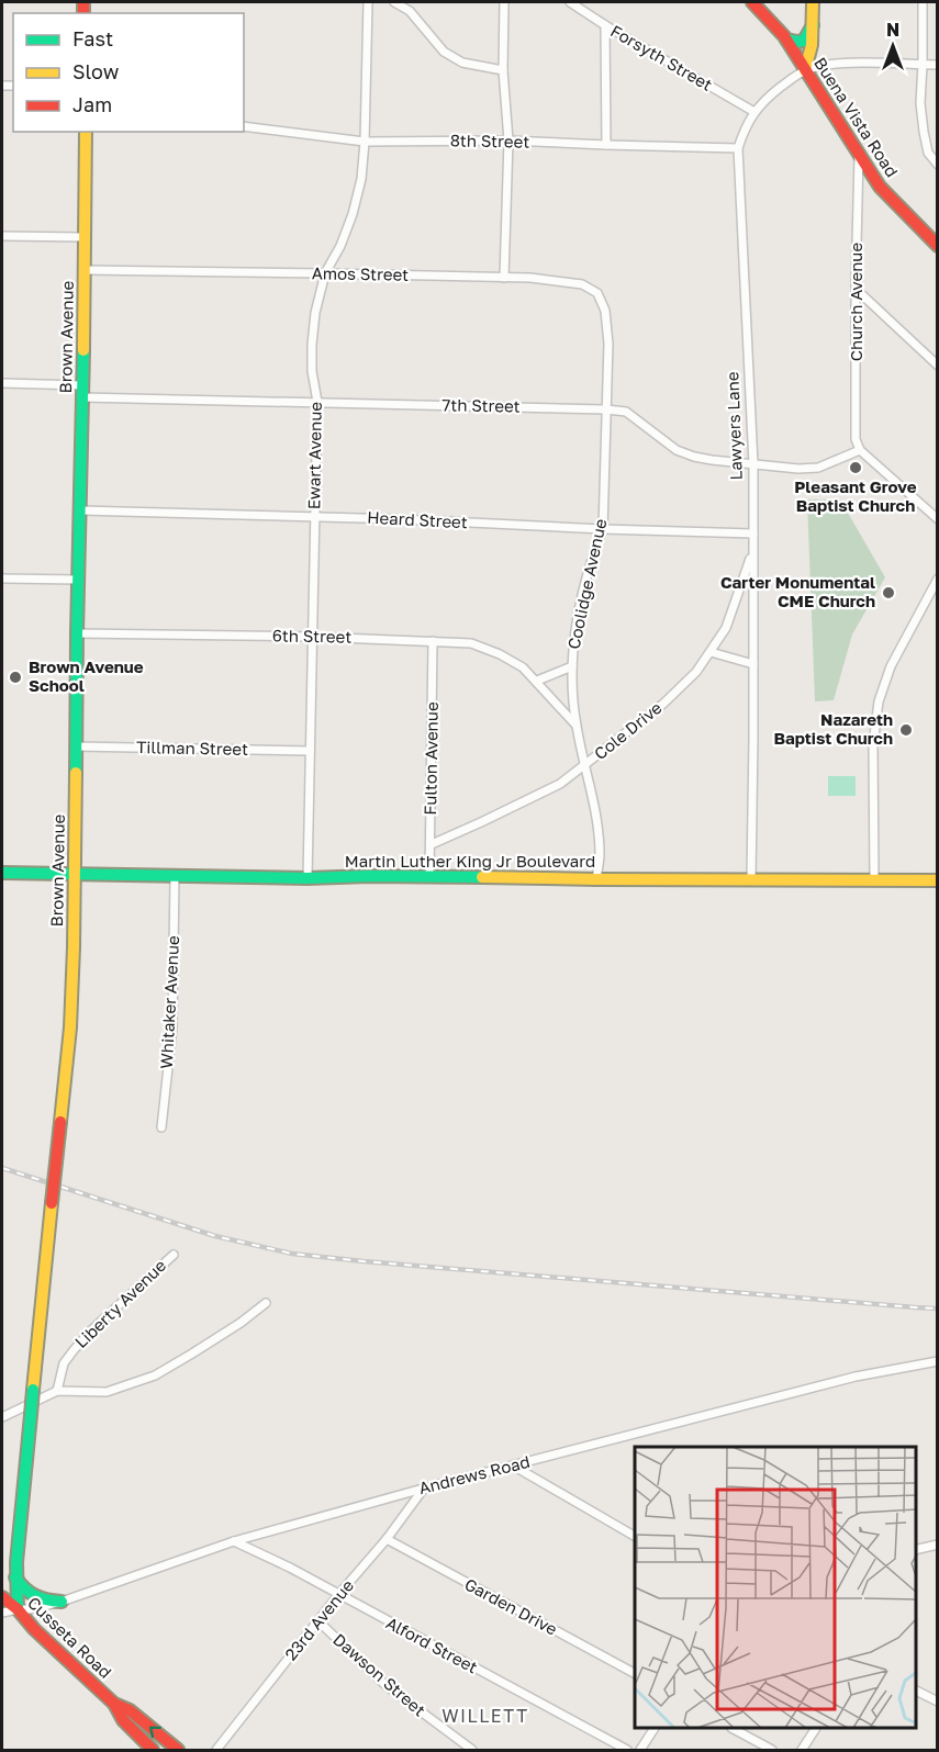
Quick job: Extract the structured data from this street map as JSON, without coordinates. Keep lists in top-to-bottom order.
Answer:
{
  "streets": {
    "street": [
      "Forsyth Street",
      "Buena Vista Road",
      "8th Street",
      "Amos Street",
      "Church Avenue",
      "Brown Avenue",
      "7th Street",
      "Lawyers Lane",
      "Ewart Avenue",
      "Heard Street",
      "Coolidge Avenue",
      "6th Street",
      "Cole Drive",
      "Tillman Street",
      "Fulton Avenue",
      "Martin Luther King Jr Boulevard",
      "Whitaker Avenue",
      "Liberty Avenue",
      "Andrews Road",
      "Garden Drive",
      "23rd Avenue",
      "Cusseta Road",
      "Alford Street",
      "Dawson Street"
    ]
  },
  "crossings": [
    ["Forsyth Street", "Lawyers Lane"],
    ["Buena Vista Road", "Church Avenue"],
    ["Buena Vista Road", "Lawyers Lane"],
    ["8th Street", "Lawyers Lane"],
    ["8th Street", "Ewart Avenue"],
    ["Amos Street", "Brown Avenue"],
    ["Amos Street", "Ewart Avenue"],
    ["Amos Street", "Coolidge Avenue"],
    ["Church Avenue", "7th Street"],
    ["Brown Avenue", "7th Street"],
    ["Brown Avenue", "Heard Street"],
    ["Brown Avenue", "6th Street"],
    ["Brown Avenue", "Tillman Street"],
    ["Brown Avenue", "Martin Luther King Jr Boulevard"],
    ["Brown Avenue", "Andrews Road"],
    ["Brown Avenue", "Cusseta Road"],
    ["7th Street", "Lawyers Lane"],
    ["7th Street", "Ewart Avenue"],
    ["7th Street", "Coolidge Avenue"],
    ["Lawyers Lane", "Heard Street"],
    ["Lawyers Lane", "Cole Drive"],
    ["Lawyers Lane", "Martin Luther King Jr Boulevard"],
    ["Ewart Avenue", "Heard Street"],
    ["Ewart Avenue", "6th Street"],
    ["Ewart Avenue", "Tillman Street"],
    ["Ewart Avenue", "Martin Luther King Jr Boulevard"],
    ["Heard Street", "Coolidge Avenue"],
    ["Coolidge Avenue", "6th Street"],
    ["Coolidge Avenue", "Cole Drive"],
    ["Coolidge Avenue", "Martin Luther King Jr Boulevard"],
    ["6th Street", "Fulton Avenue"],
    ["Cole Drive", "Fulton Avenue"],
    ["Fulton Avenue", "Martin Luther King Jr Boulevard"],
    ["Martin Luther King Jr Boulevard", "Whitaker Avenue"],
    ["Andrews Road", "23rd Avenue"],
    ["Andrews Road", "Cusseta Road"],
    ["Andrews Road", "Alford Street"],
    ["Garden Drive", "23rd Avenue"],
    ["23rd Avenue", "Alford Street"],
    ["23rd Avenue", "Dawson Street"]
  ],
  "districts": ["WILLETT"],
  "places": [
    "Pleasant Grove Baptist Church",
    "Carter Monumental CME Church",
    "Brown Avenue School",
    "Nazareth Baptist Church"
  ],
  "legend": ["Fast", "Slow", "Jam"],
  "north": "top"
}
